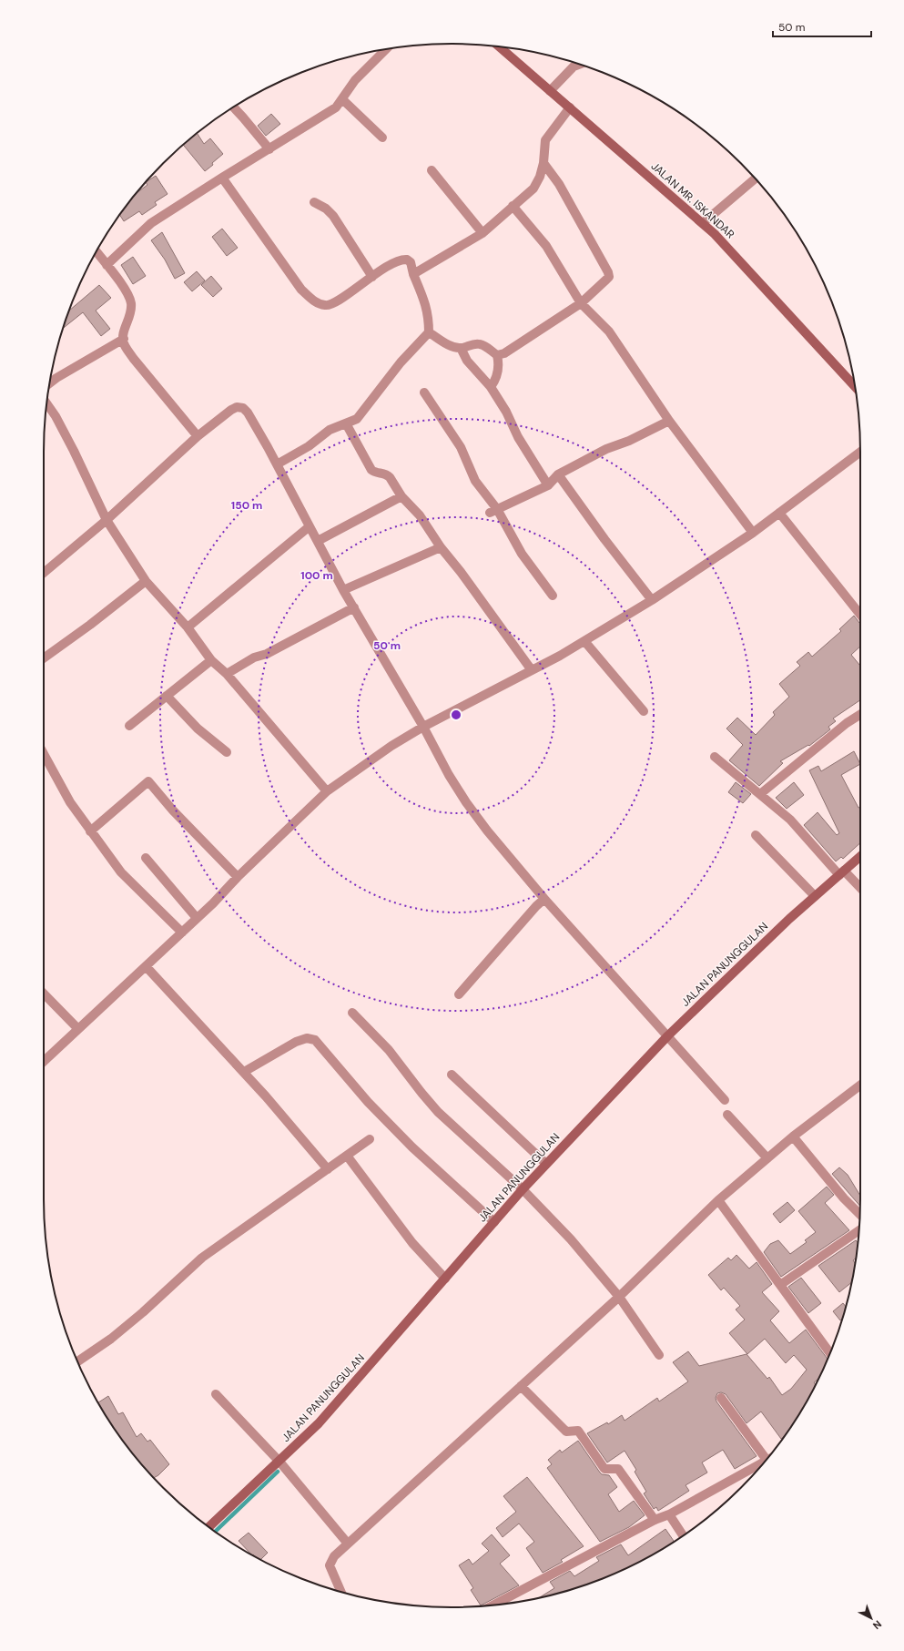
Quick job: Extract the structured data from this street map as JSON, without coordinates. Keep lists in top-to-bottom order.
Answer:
{
  "streets": {
    "main road": ["JALAN MR. ISKANDAR", "JALAN PANUNGGULAN"]
  },
  "scale_bar": "50 m",
  "north": "bottom right",
  "rings": ["150 m", "100 m", "50 m"]
}
